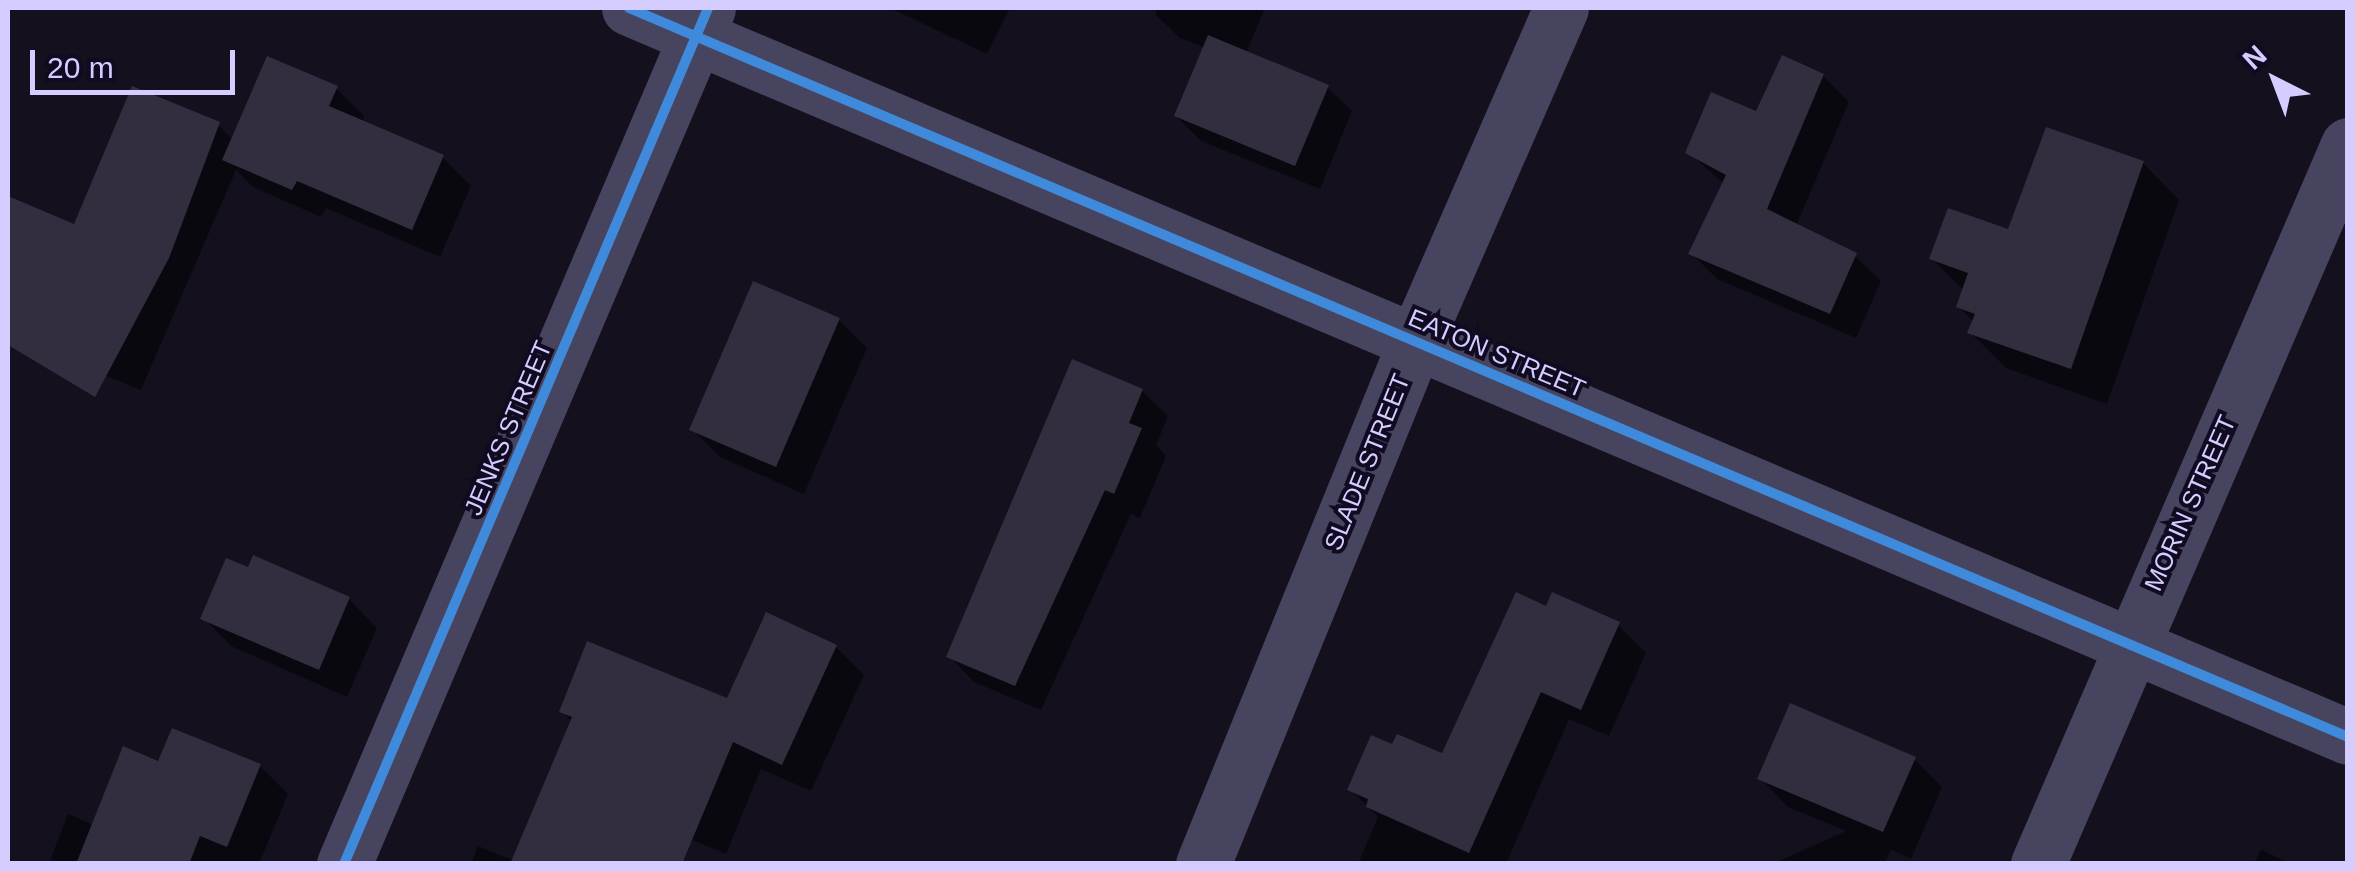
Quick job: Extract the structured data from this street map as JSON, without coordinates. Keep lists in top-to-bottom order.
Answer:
{
  "streets": {
    "street": [
      "EATON STREET",
      "JENKS STREET",
      "SLADE STREET",
      "MORIN STREET"
    ]
  },
  "crossings": [
    ["EATON STREET", "JENKS STREET"],
    ["EATON STREET", "SLADE STREET"],
    ["EATON STREET", "MORIN STREET"]
  ],
  "scale_bar": "20 m",
  "north": "top left"
}
